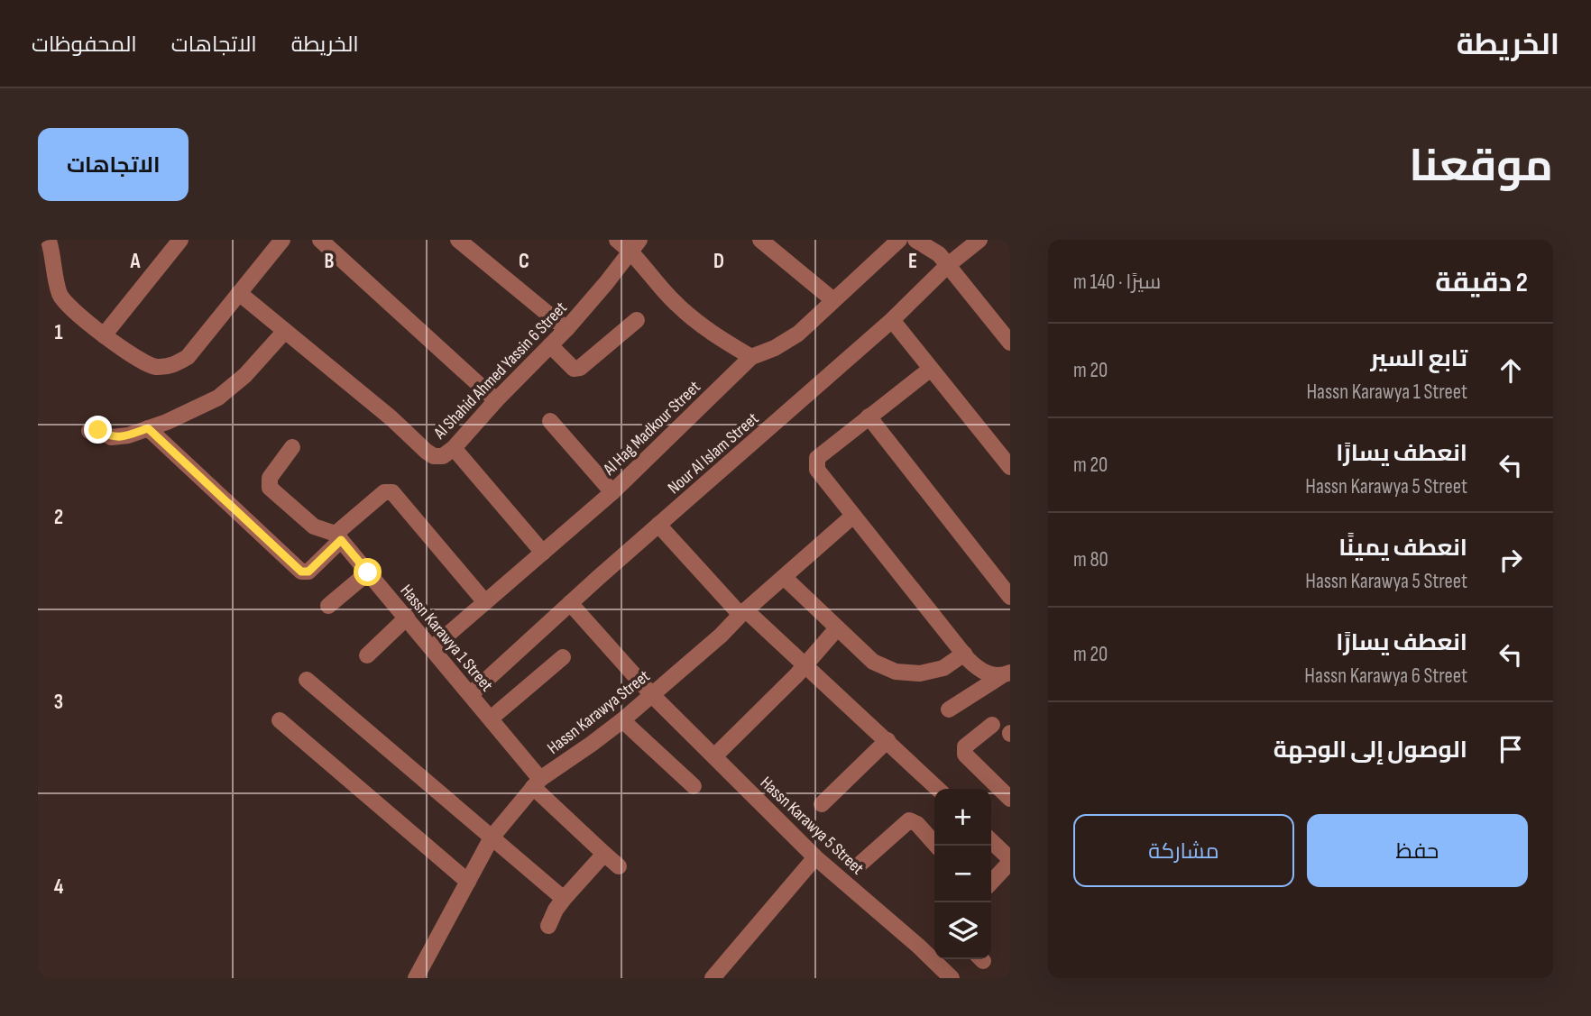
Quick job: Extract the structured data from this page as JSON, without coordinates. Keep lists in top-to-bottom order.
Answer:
{
  "streets": {
    "street": [
      "Al Shahid Ahmed Yassin 6 Street",
      "Al Hag Madkour Street",
      "Nour Al Islam Street",
      "Hassn Karawya 1 Street",
      "Hassn Karawya Street",
      "Hassn Karawya 5 Street"
    ]
  },
  "crossings": [
    ["Al Hag Madkour Street", "Hassn Karawya 1 Street"],
    ["Nour Al Islam Street", "Hassn Karawya 1 Street"],
    ["Nour Al Islam Street", "Hassn Karawya 5 Street"],
    ["Hassn Karawya 1 Street", "Hassn Karawya Street"],
    ["Hassn Karawya Street", "Hassn Karawya 5 Street"]
  ],
  "page": {
    "header": "الخريطة",
    "nav": ["الخريطة", "الاتجاهات", "المحفوظات"],
    "title": "موقعنا",
    "buttons": [
      "الاتجاهات",
      ["حفظ", "مشاركة"]
    ],
    "heading": ["2 دقيقة", "سيرًا · 140 m"],
    "list": [
      ["تابع السير", "Hassn Karawya 1 Street", "20 m"],
      ["انعطف يسارًا", "Hassn Karawya 5 Street", "20 m"],
      ["انعطف يمينًا", "Hassn Karawya 5 Street", "80 m"],
      ["انعطف يسارًا", "Hassn Karawya 6 Street", "20 m"],
      "الوصول إلى الوجهة"
    ],
    "map_buttons": ["+", "−"]
  },
  "grid": {
    "columns": [
      "A",
      "B",
      "C",
      "D",
      "E"
    ],
    "rows": [
      "1",
      "2",
      "3",
      "4"
    ]
  }
}
